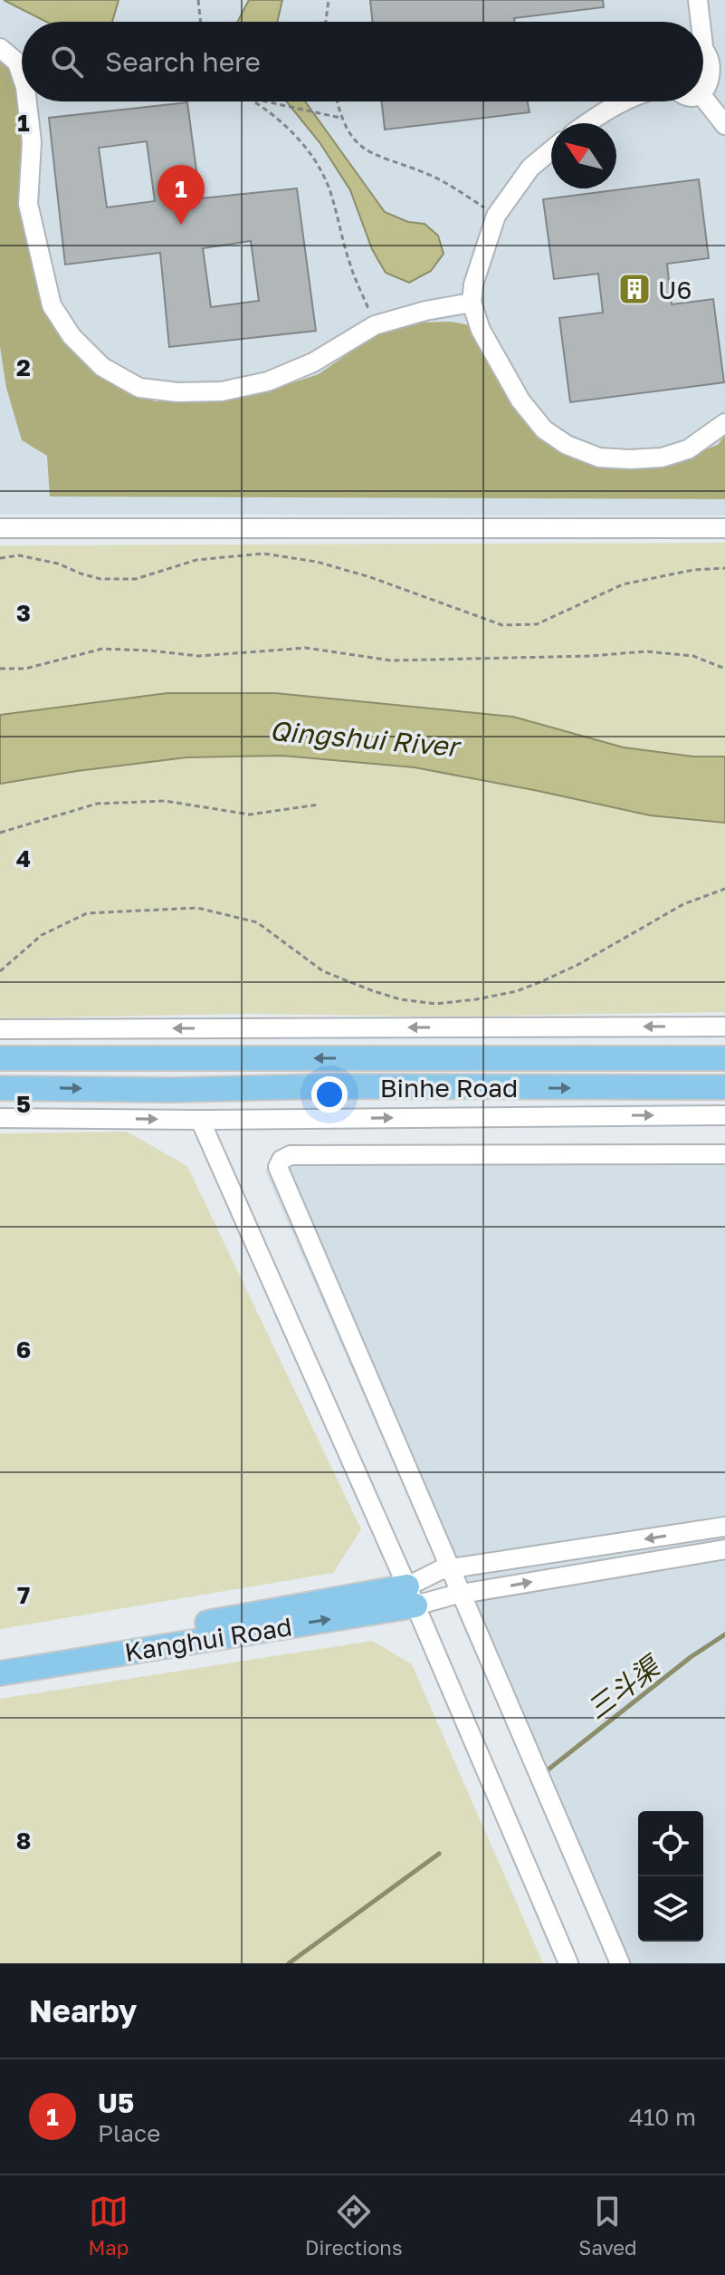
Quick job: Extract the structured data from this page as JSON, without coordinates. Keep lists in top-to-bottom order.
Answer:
{
  "streets": {
    "main road": ["Binhe Road", "Kanghui Road"]
  },
  "water": ["Qingshui River", "三斗渠"],
  "places": {
    "building": ["U6"]
  },
  "north": "top left",
  "page": {
    "search": "Search here",
    "pins": "1",
    "heading": "Nearby",
    "list": [
      {
        "mark": "1",
        "name": "U5",
        "note": "Place",
        "value": "410 m"
      }
    ],
    "nav": ["Map", "Directions", "Saved"]
  },
  "grid": {
    "rows": [
      "1",
      "2",
      "3",
      "4",
      "5",
      "6",
      "7",
      "8"
    ]
  }
}
